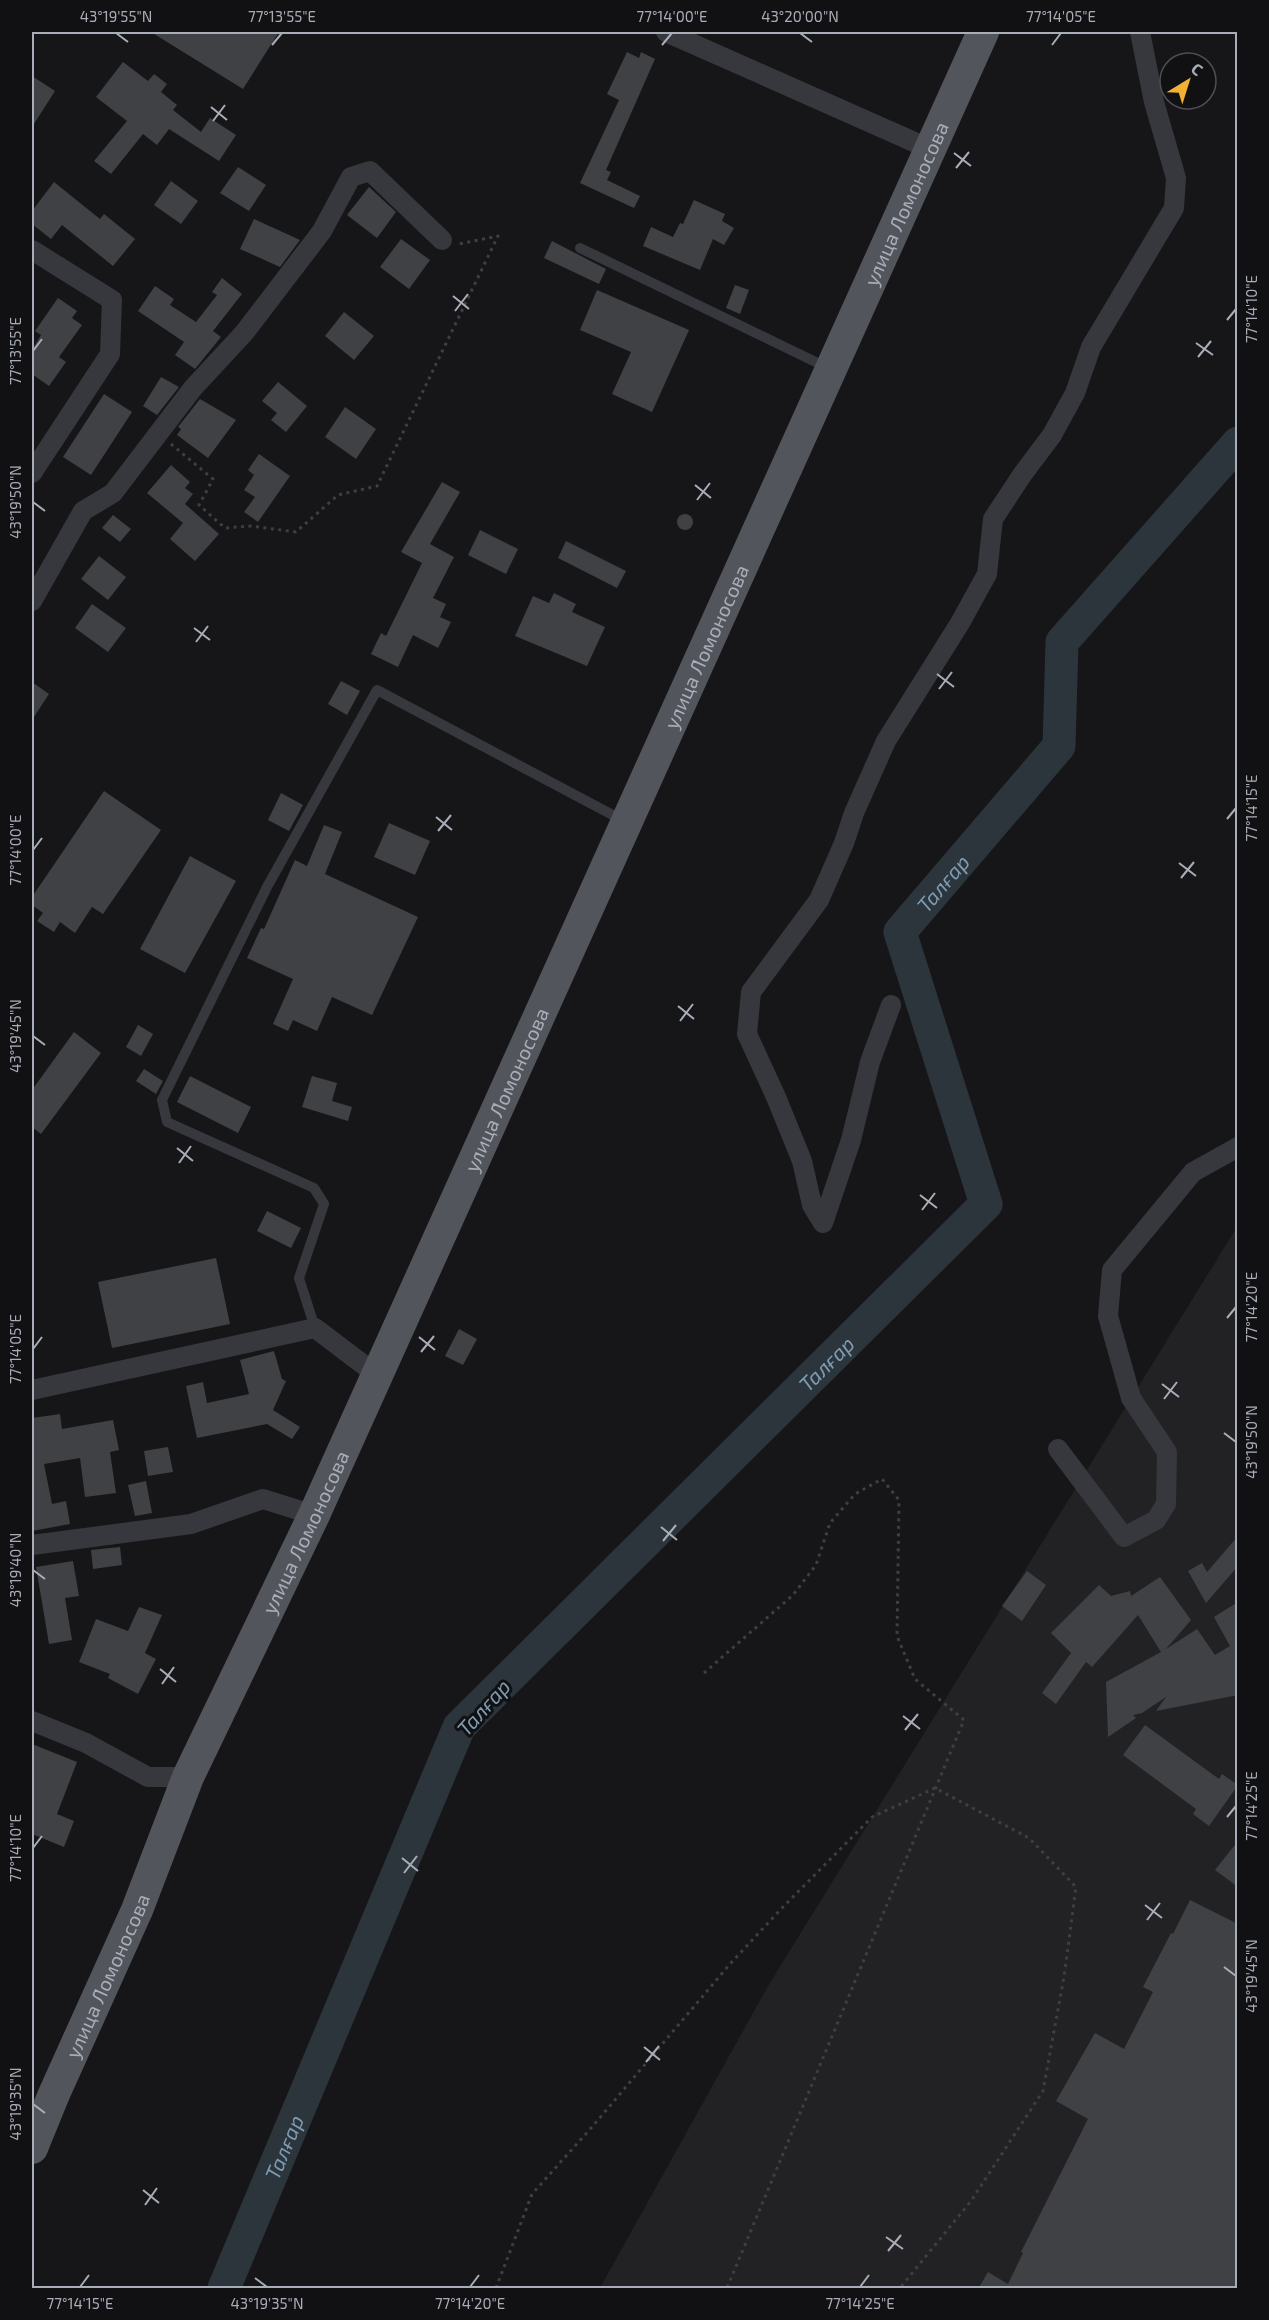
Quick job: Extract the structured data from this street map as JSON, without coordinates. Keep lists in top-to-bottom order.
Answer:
{
  "streets": {
    "main road": ["улица Ломоносова"]
  },
  "water": ["Талғар"],
  "north": "top right",
  "coordinates": [
    "43°19'55\"N",
    "77°13'55\"E",
    "77°14'00\"E",
    "43°20'00\"N",
    "77°14'05\"E",
    "77°14'10\"E",
    "43°19'50\"N",
    "77°14'15\"E",
    "43°19'45\"N",
    "77°14'20\"E",
    "43°19'40\"N",
    "77°14'25\"E",
    "43°19'35\"N"
  ]
}
